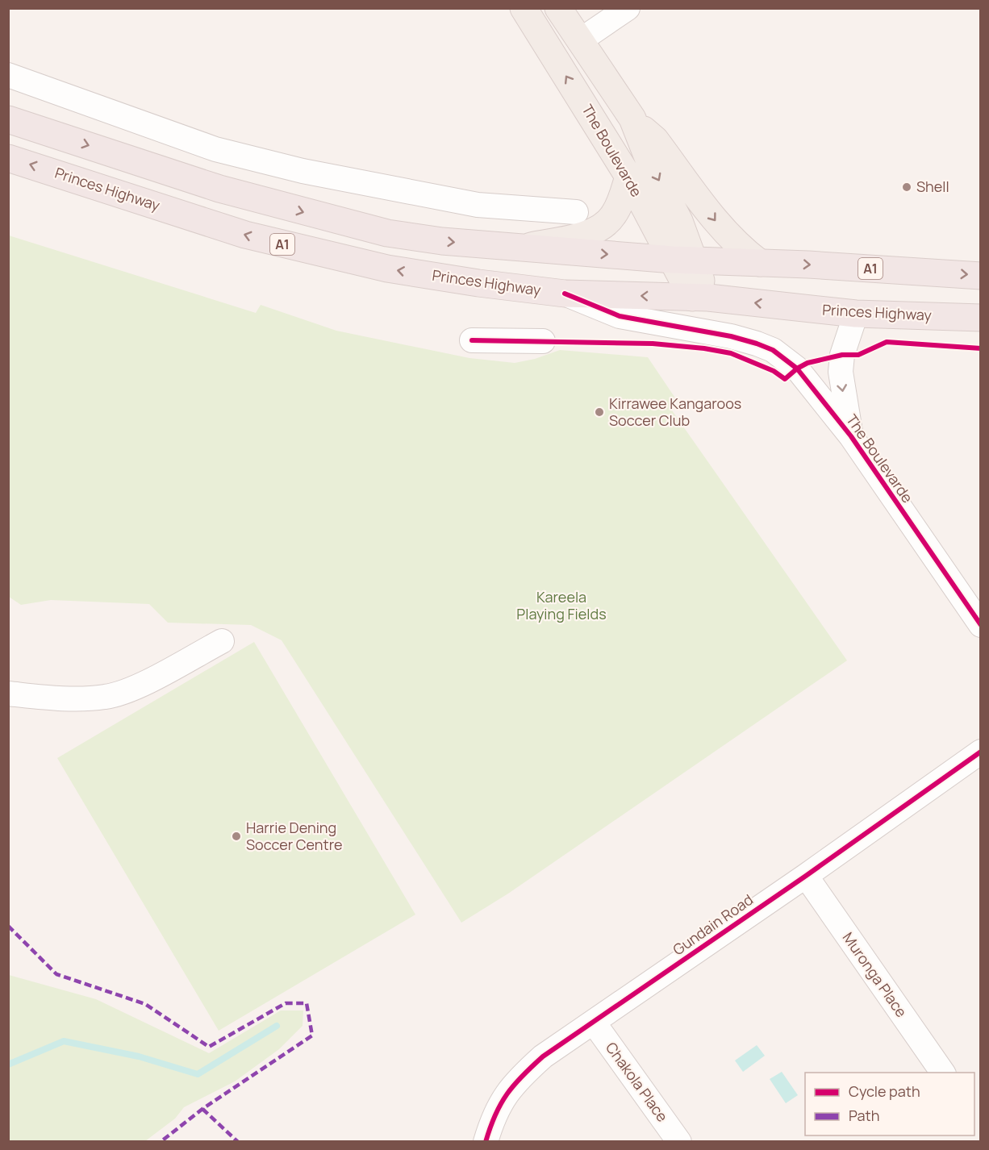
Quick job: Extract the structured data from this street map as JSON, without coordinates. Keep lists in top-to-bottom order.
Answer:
{
  "streets": {
    "highway": ["Princes Highway", "A1"],
    "main road": ["The Boulevarde"],
    "street": ["Gundain Road", "Muronga Place", "Chakola Place"]
  },
  "crossings": [
    ["The Boulevarde", "Princes Highway"],
    ["The Boulevarde", "A1"],
    ["Gundain Road", "Muronga Place"],
    ["Gundain Road", "Chakola Place"]
  ],
  "parks": ["Kareela Playing Fields"],
  "places": ["Shell", "Kirrawee Kangaroos Soccer Club", "Harrie Dening Soccer Centre"],
  "legend": ["Cycle path", "Path"]
}
